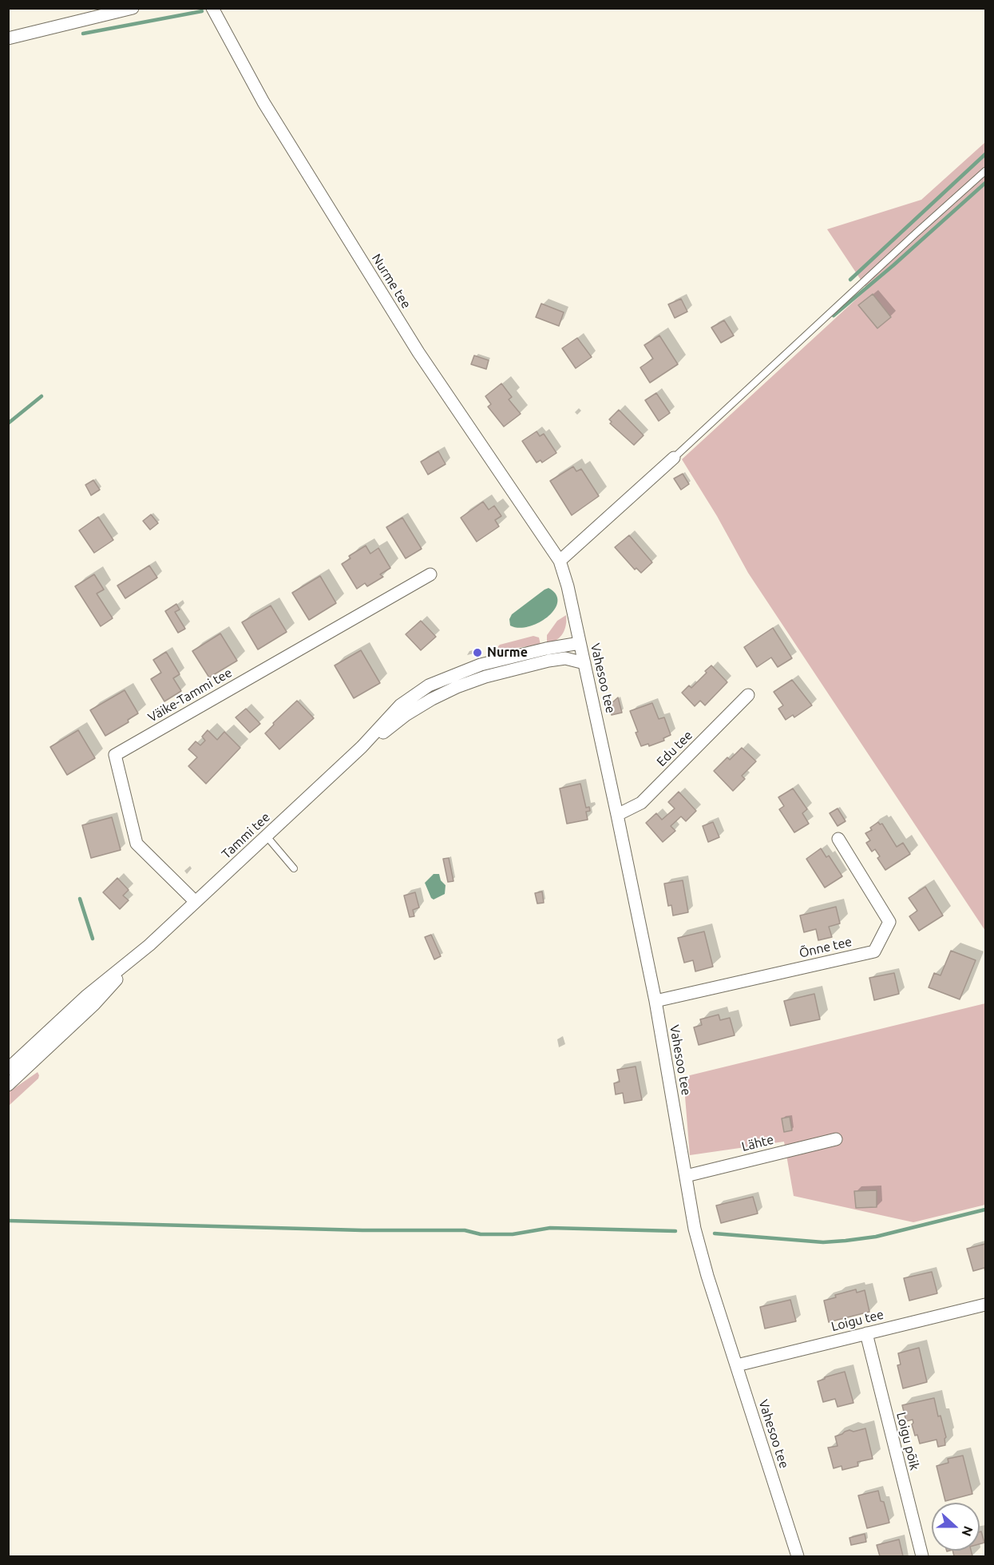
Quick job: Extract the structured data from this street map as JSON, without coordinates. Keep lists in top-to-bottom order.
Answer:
{
  "streets": {
    "street": [
      "Nurme tee",
      "Vahesoo tee",
      "Väike-Tammi tee",
      "Edu tee",
      "Tammi tee",
      "Õnne tee",
      "Lähte",
      "Loigu tee",
      "Loigu põik"
    ]
  },
  "crossings": [
    ["Nurme tee", "Vahesoo tee"],
    ["Vahesoo tee", "Edu tee"],
    ["Vahesoo tee", "Tammi tee"],
    ["Vahesoo tee", "Õnne tee"],
    ["Vahesoo tee", "Lähte"],
    ["Vahesoo tee", "Loigu tee"],
    ["Väike-Tammi tee", "Tammi tee"],
    ["Loigu tee", "Loigu põik"]
  ],
  "places": ["Nurme"],
  "north": "right"
}
